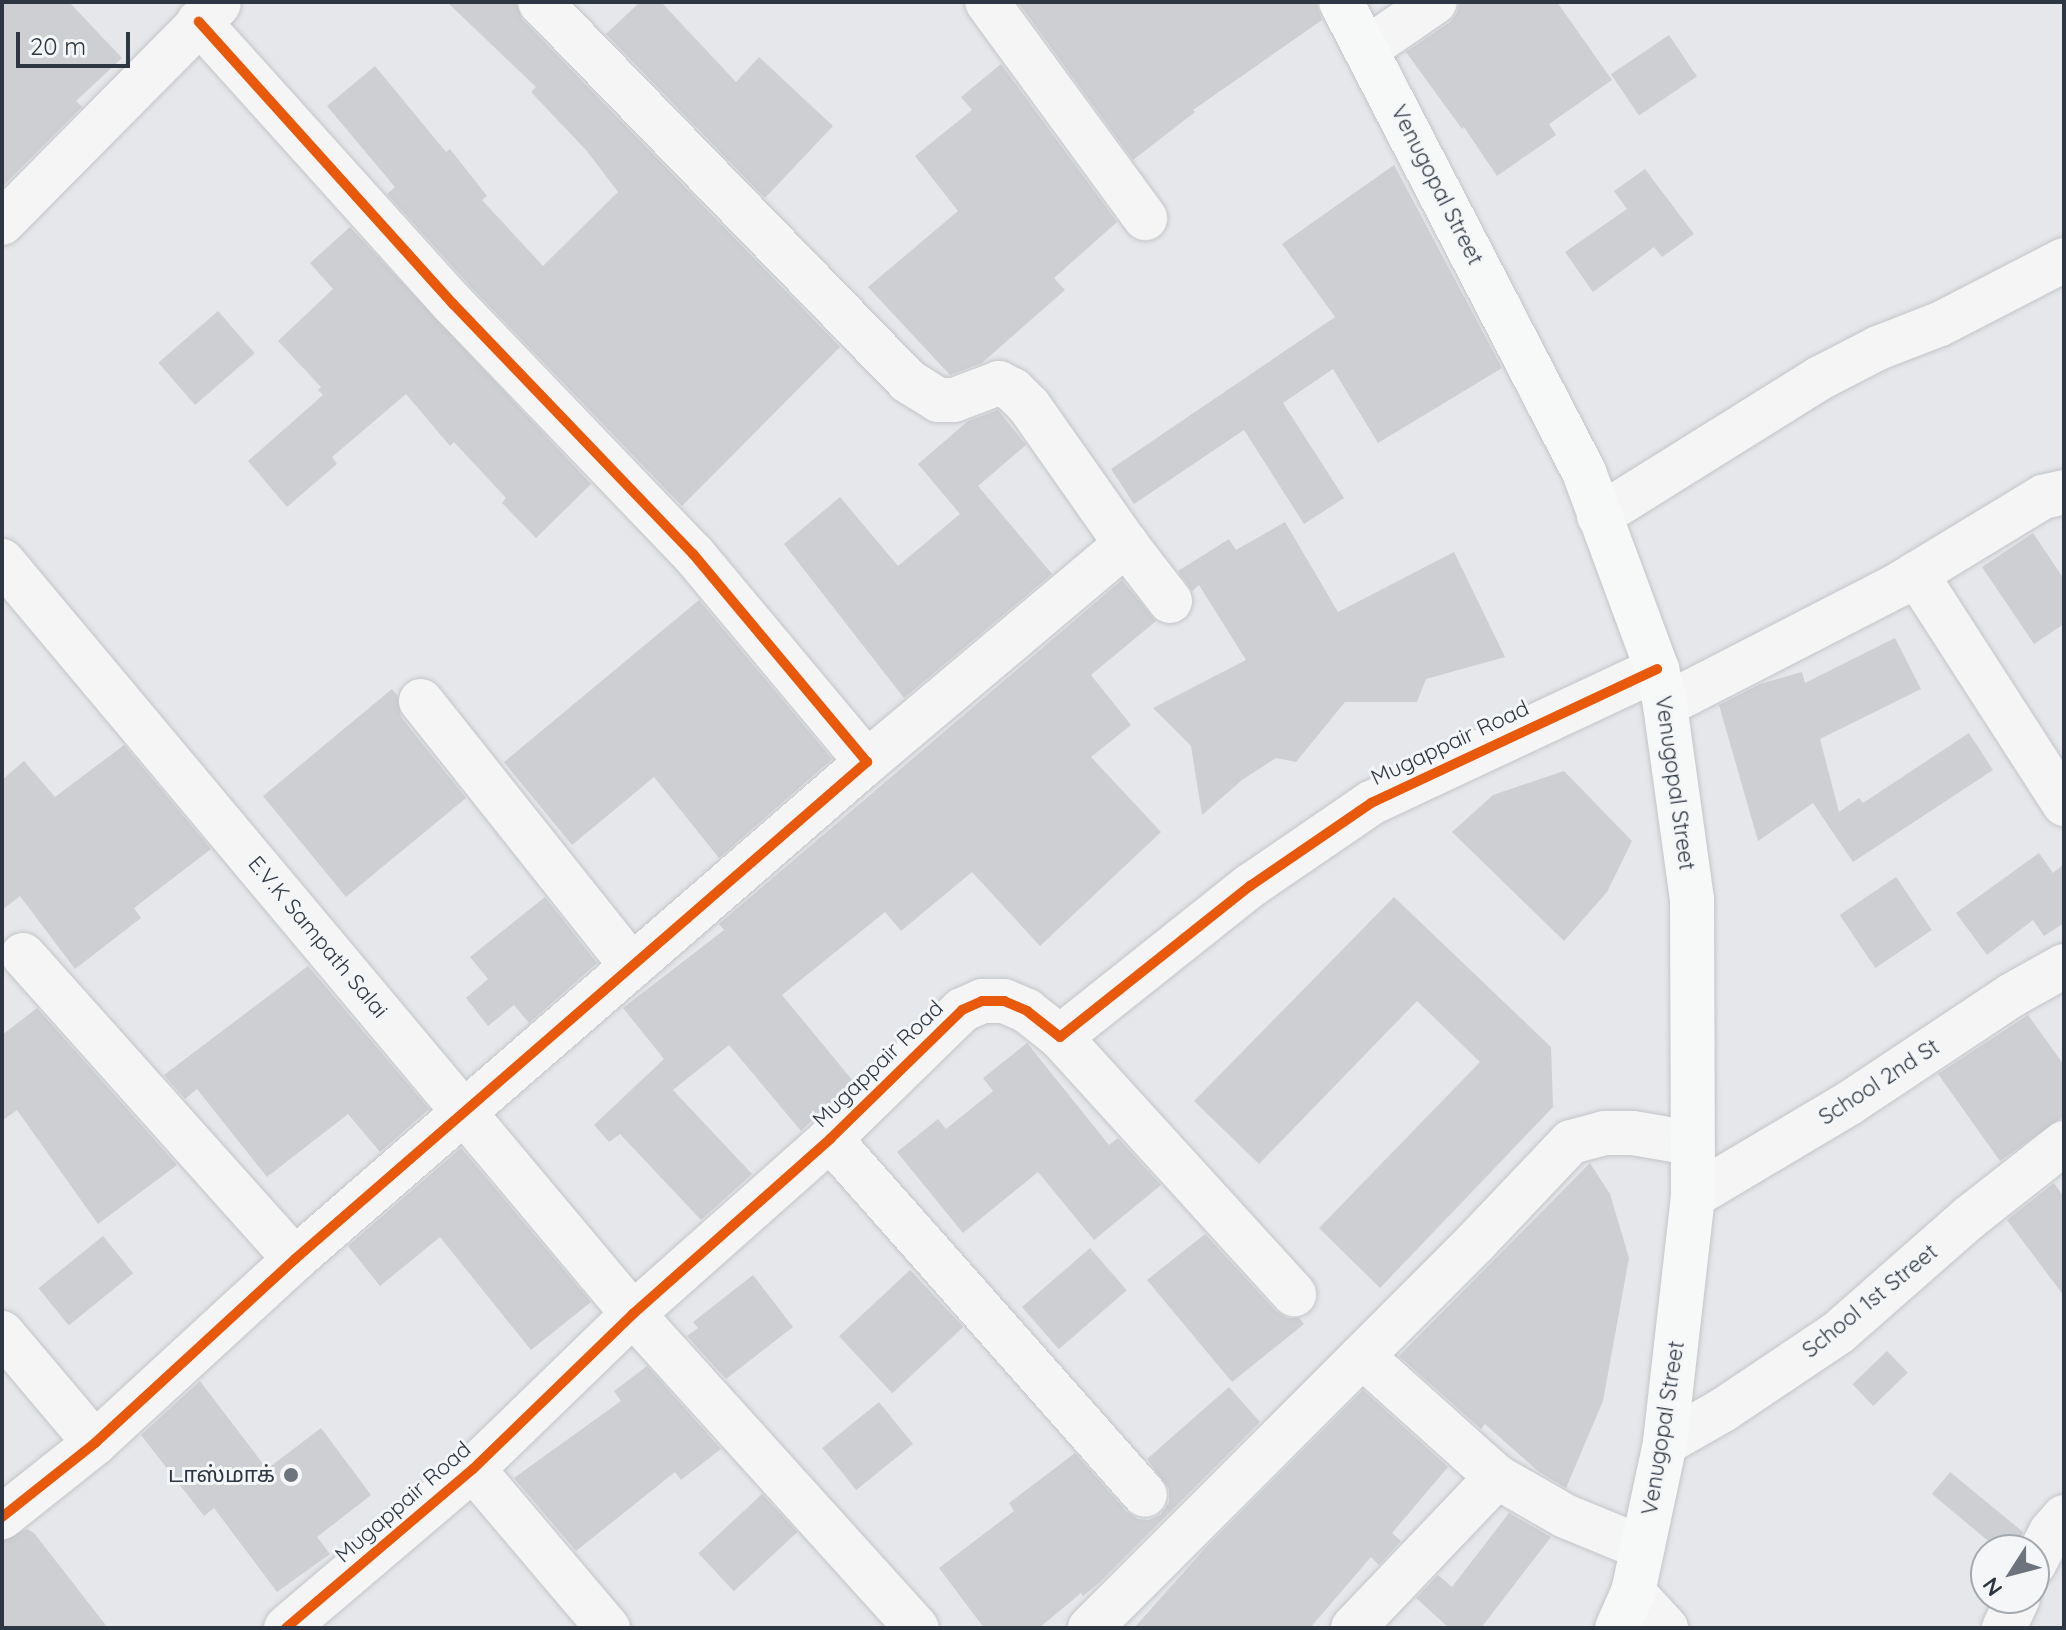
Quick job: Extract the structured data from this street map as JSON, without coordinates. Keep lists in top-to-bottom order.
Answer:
{
  "streets": {
    "main road": ["Venugopal Street"],
    "street": [
      "Mugappair Road",
      "E.V.K Sampath Salai",
      "School 2nd St",
      "School 1st Street"
    ]
  },
  "crossings": [
    ["Venugopal Street", "Mugappair Road"],
    ["Venugopal Street", "School 2nd St"],
    ["Venugopal Street", "School 1st Street"],
    ["Mugappair Road", "E.V.K Sampath Salai"]
  ],
  "places": ["டாஸ்மாக்"],
  "scale_bar": "20 m",
  "north": "bottom left"
}
